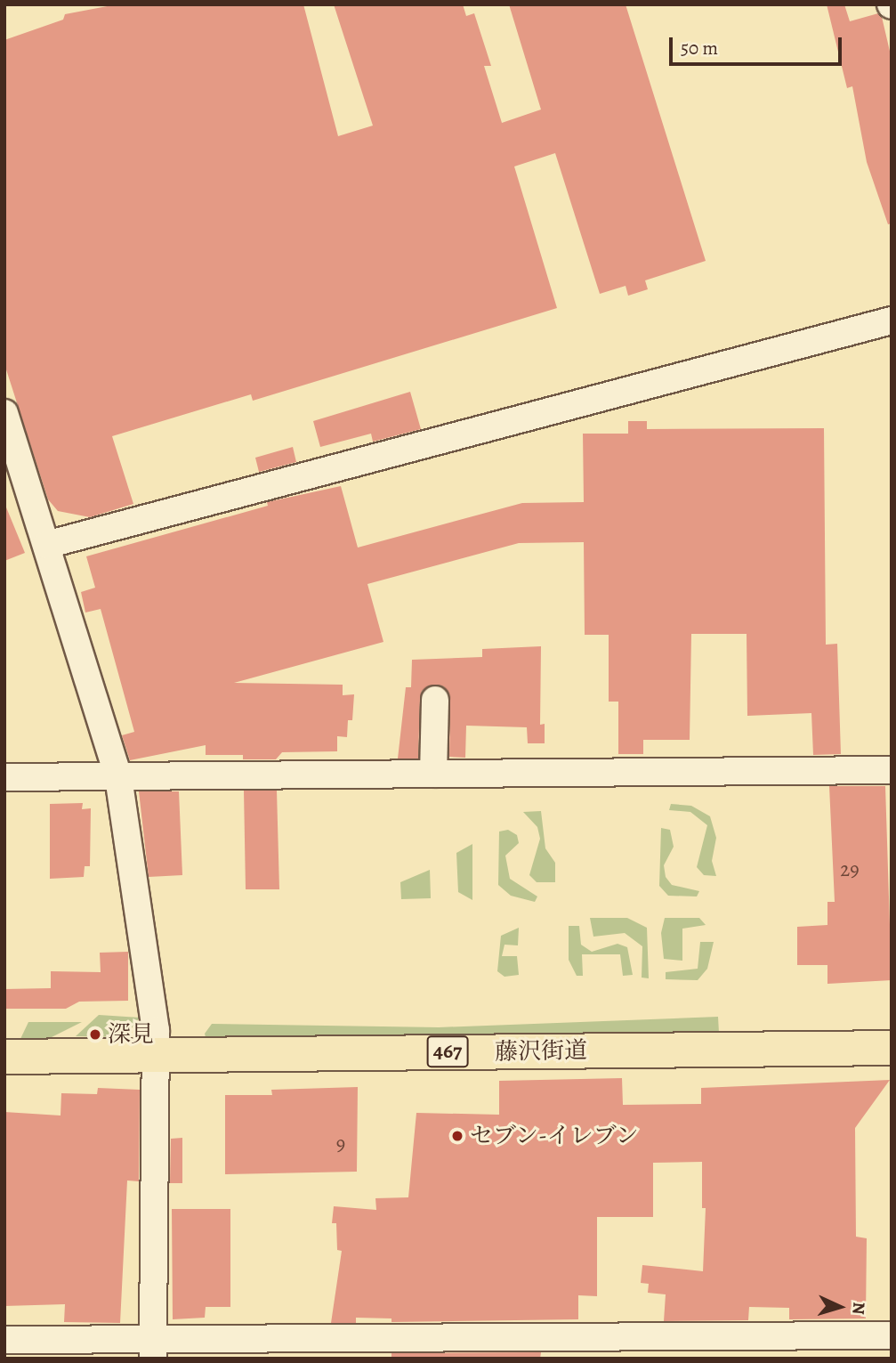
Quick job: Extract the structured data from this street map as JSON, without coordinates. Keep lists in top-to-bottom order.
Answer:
{
  "streets": {
    "highway": ["467", "藤沢街道"]
  },
  "places": ["深見", "セブン-イレブン"],
  "house_numbers": ["29", "9"],
  "scale_bar": "50 m",
  "north": "right"
}
